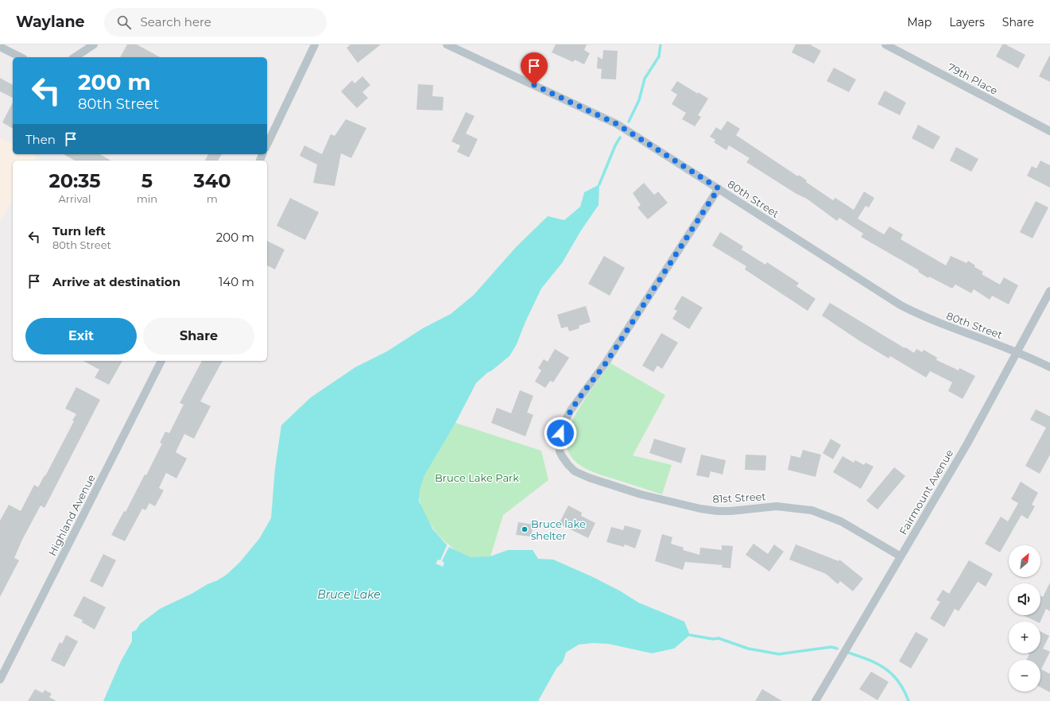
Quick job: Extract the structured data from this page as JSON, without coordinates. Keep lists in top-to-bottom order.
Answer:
{
  "streets": {
    "street": [
      "79th Place",
      "80th Street",
      "Fairmount Avenue",
      "81st Street",
      "Highland Avenue"
    ]
  },
  "crossings": [
    ["80th Street", "Fairmount Avenue"],
    ["80th Street", "81st Street"],
    ["Fairmount Avenue", "81st Street"]
  ],
  "water": ["Bruce Lake"],
  "parks": ["Bruce Lake Park"],
  "places": ["Bruce lake shelter"],
  "north": "top right",
  "page": {
    "header": "Waylane",
    "search": "Search here",
    "nav": ["Map", "Layers", "Share"],
    "turn": ["200 m", "80th Street"],
    "then": "Then",
    "eta": [
      "20:35",
      "Arrival",
      "5",
      "min",
      "340",
      "m"
    ],
    "list": [
      {
        "name": "Turn left",
        "note": "80th Street",
        "value": "200 m"
      },
      {
        "name": "Arrive at destination",
        "value": "140 m"
      }
    ],
    "buttons": ["Exit", "Share"],
    "map_buttons": ["+", "−"]
  }
}
